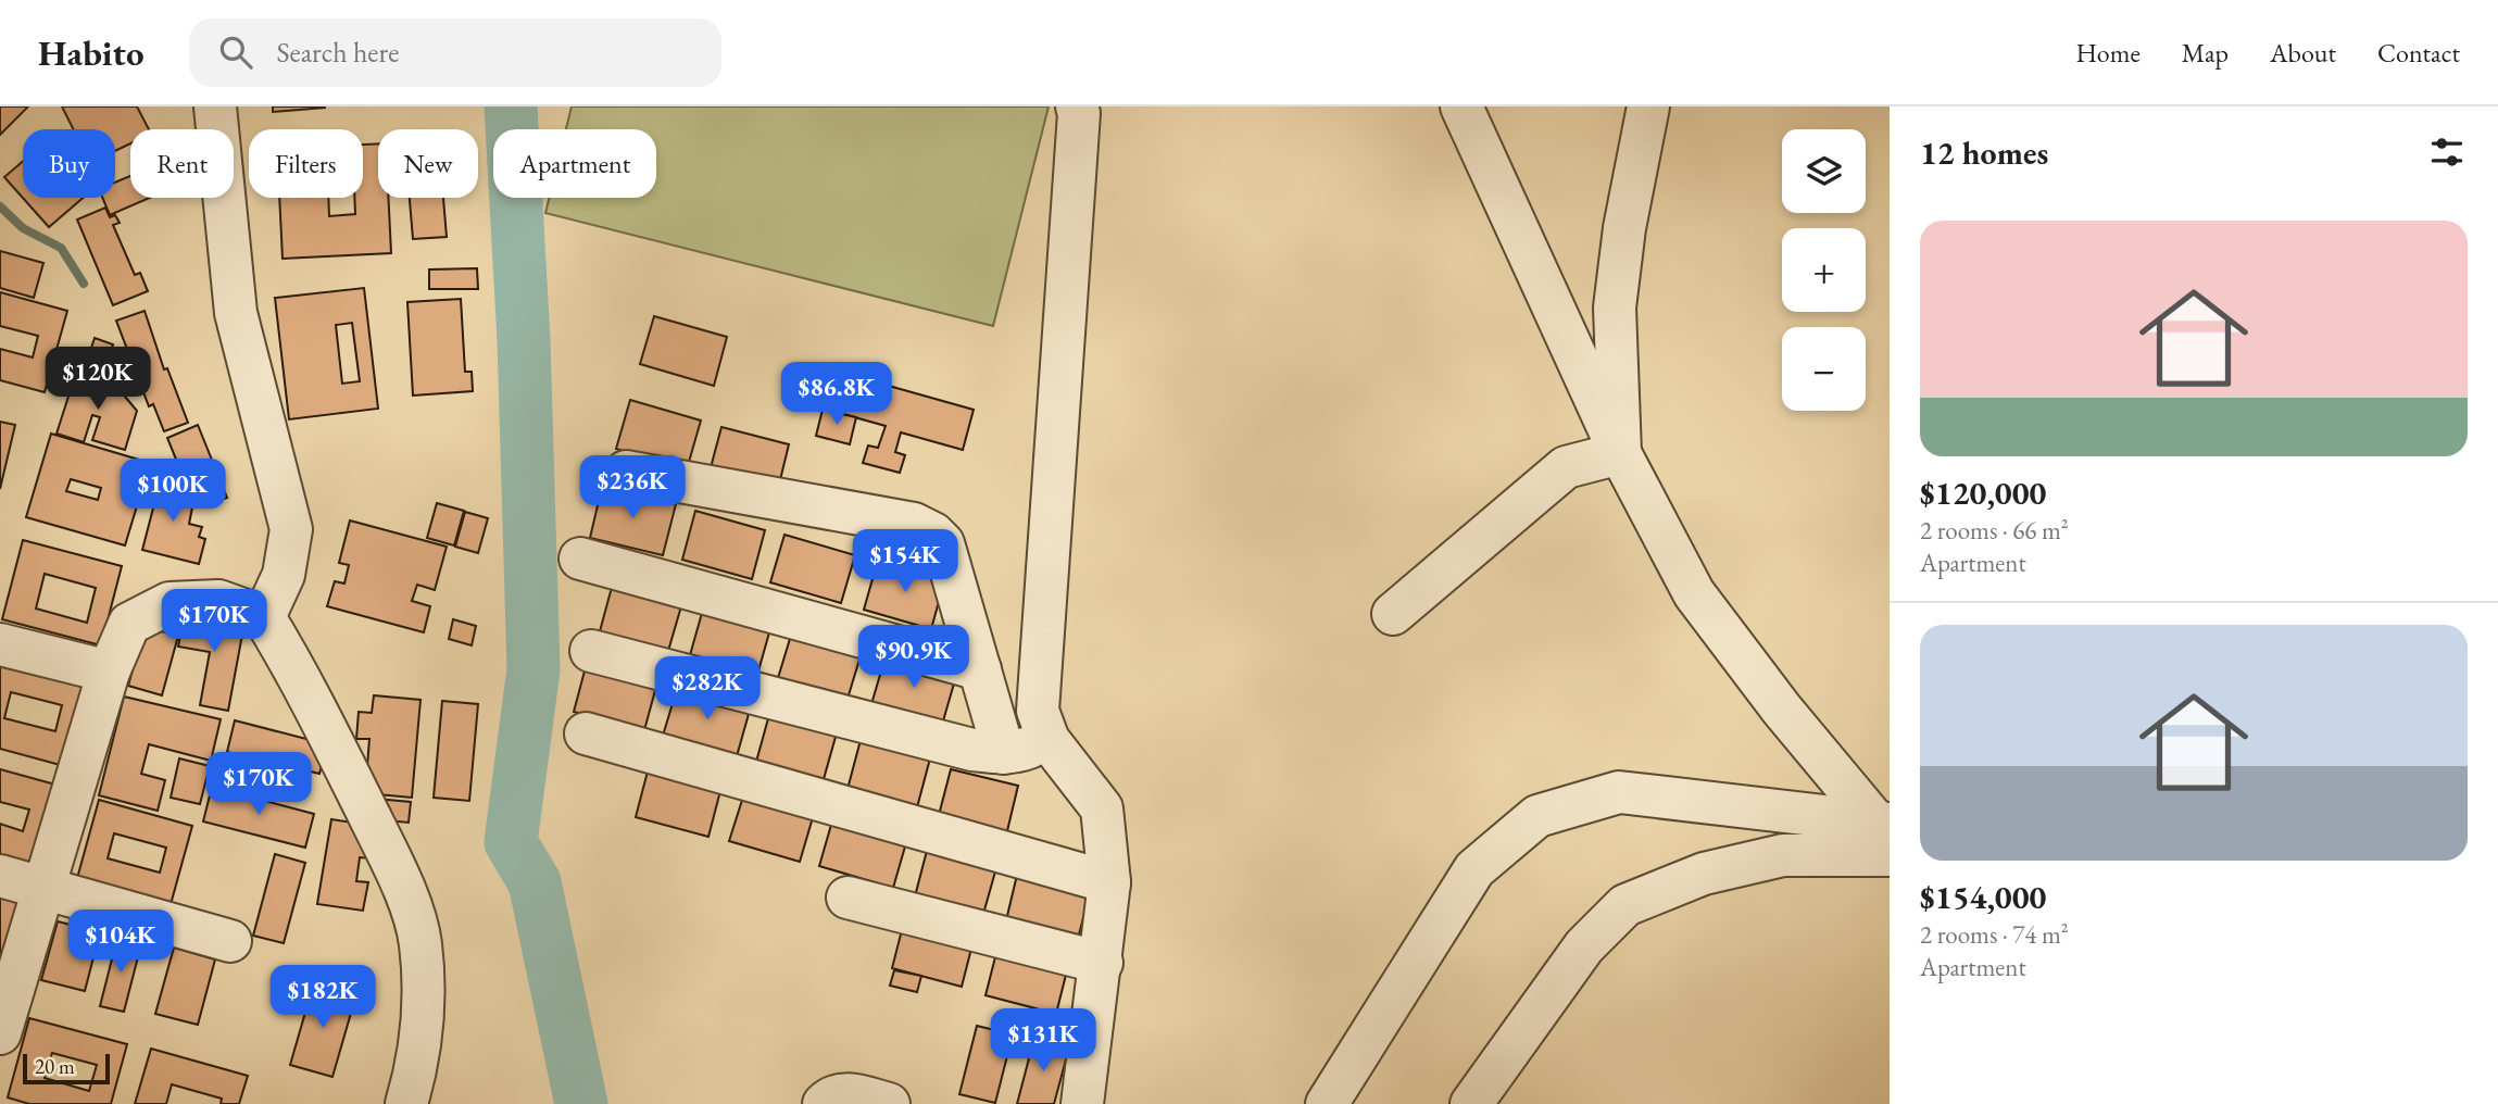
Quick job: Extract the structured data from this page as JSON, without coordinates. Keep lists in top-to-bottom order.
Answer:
{
  "scale_bar": "20 m",
  "page": {
    "header": "Habito",
    "search": "Search here",
    "nav": [
      "Home",
      "Map",
      "About",
      "Contact"
    ],
    "heading": "12 homes",
    "map_buttons": ["+", "−"],
    "chip": [
      "Buy",
      "Rent",
      "Filters",
      "New",
      "Apartment"
    ],
    "list": [
      {
        "name": "$120,000",
        "note": "2 rooms · 66 m² · Apartment"
      },
      {
        "name": "$154,000",
        "note": "2 rooms · 74 m² · Apartment"
      }
    ],
    "price": [
      "$120K",
      "$86.8K",
      "$236K",
      "$100K",
      "$154K",
      "$170K",
      "$90.9K",
      "$282K",
      "$170K",
      "$104K",
      "$182K",
      "$131K"
    ],
    "scale": "20 m"
  }
}
